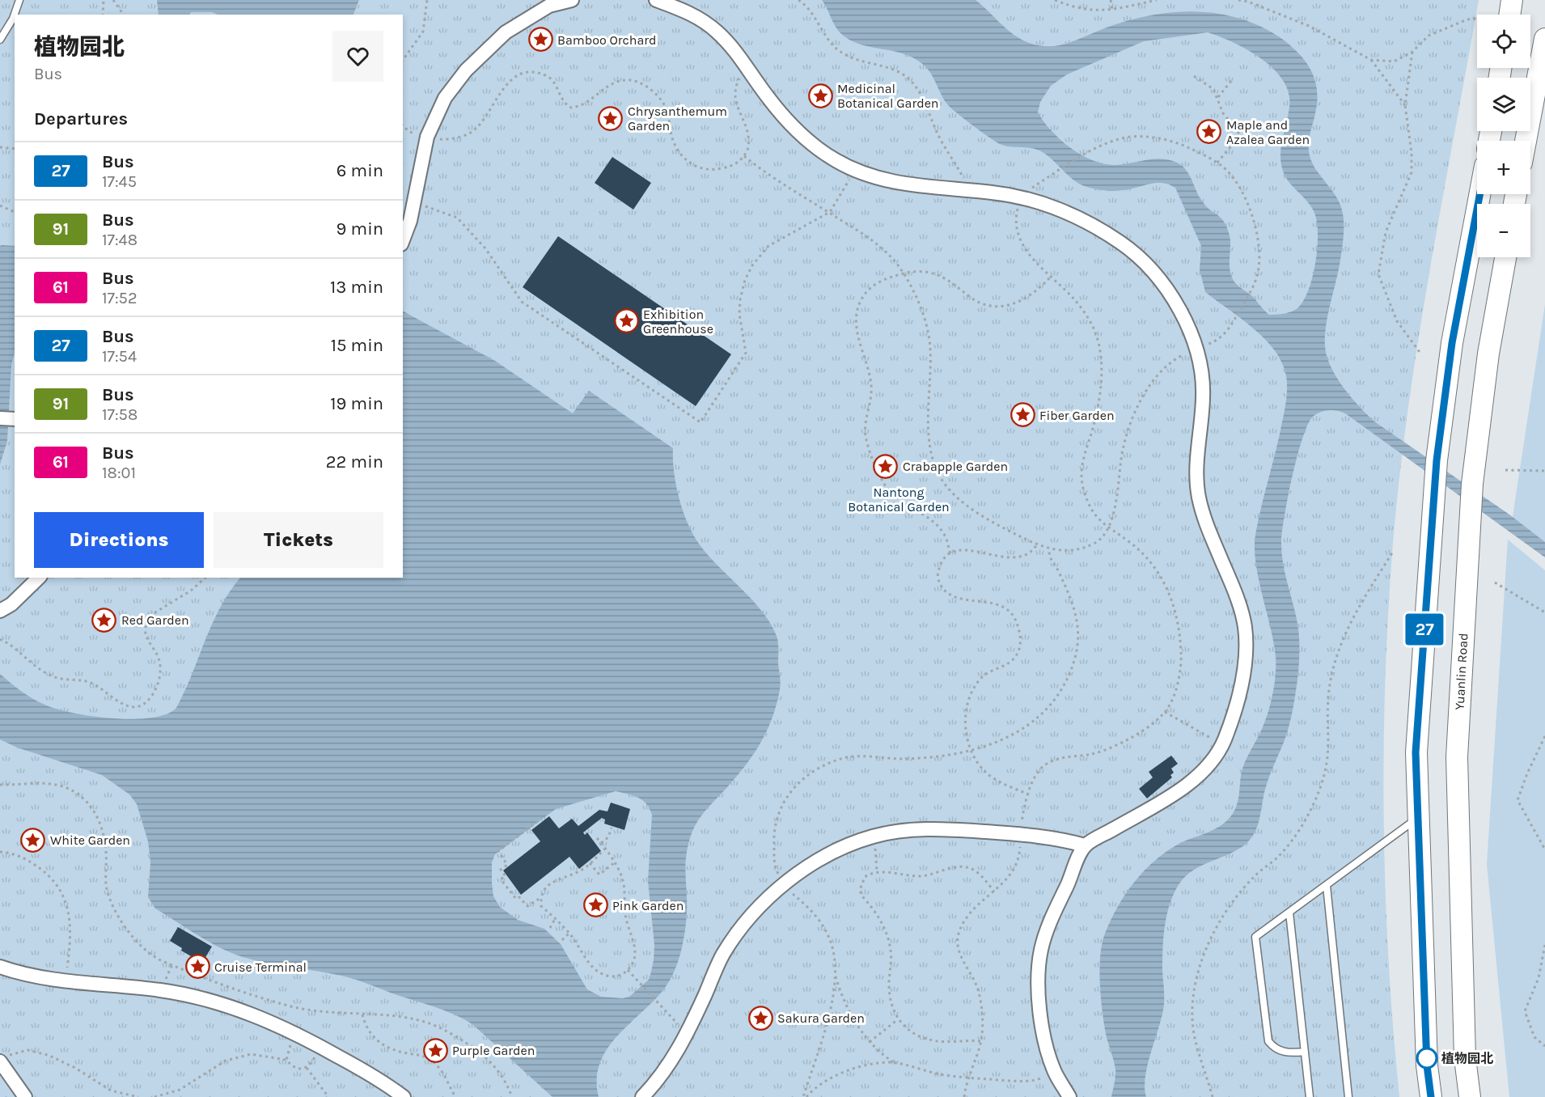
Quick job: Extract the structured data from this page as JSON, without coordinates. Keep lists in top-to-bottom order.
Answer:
{
  "streets": {
    "main road": ["Yuanlin Road"]
  },
  "parks": ["Nantong Botanical Garden"],
  "places": {
    "place": [
      "Bamboo Orchard",
      "Medicinal Botanical Garden",
      "Chrysanthemum Garden",
      "Maple and Azalea Garden",
      "Exhibition Greenhouse",
      "Fiber Garden",
      "Crabapple Garden",
      "Red Garden",
      "White Garden",
      "Pink Garden",
      "Cruise Terminal",
      "Sakura Garden",
      "Purple Garden"
    ],
    "other": ["植物园北"]
  },
  "lines": ["bus line 27"],
  "page": {
    "on_map": "27",
    "map_buttons": ["+", "−"],
    "heading": [
      ["植物园北", "Bus"],
      "Departures"
    ],
    "list": [
      {
        "mark": "27",
        "name": "Bus",
        "note": "17:45",
        "value": "6 min"
      },
      {
        "mark": "91",
        "name": "Bus",
        "note": "17:48",
        "value": "9 min"
      },
      {
        "mark": "61",
        "name": "Bus",
        "note": "17:52",
        "value": "13 min"
      },
      {
        "mark": "27",
        "name": "Bus",
        "note": "17:54",
        "value": "15 min"
      },
      {
        "mark": "91",
        "name": "Bus",
        "note": "17:58",
        "value": "19 min"
      },
      {
        "mark": "61",
        "name": "Bus",
        "note": "18:01",
        "value": "22 min"
      }
    ],
    "buttons": ["Directions", "Tickets"]
  }
}
